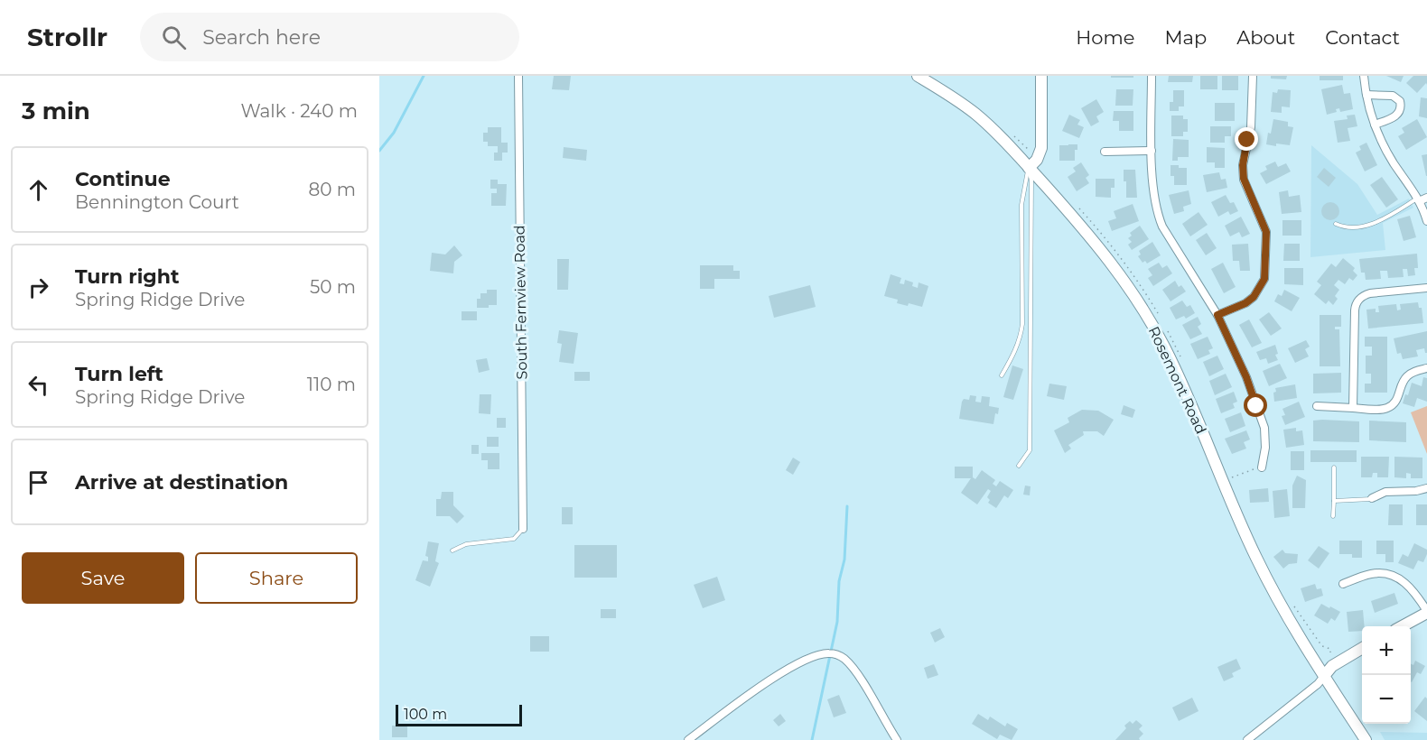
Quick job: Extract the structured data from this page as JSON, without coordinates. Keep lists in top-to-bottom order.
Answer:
{
  "streets": {
    "main road": ["Rosemont Road"],
    "street": ["South Fernview Road"]
  },
  "scale_bar": "100 m",
  "page": {
    "header": "Strollr",
    "search": "Search here",
    "nav": [
      "Home",
      "Map",
      "About",
      "Contact"
    ],
    "heading": ["3 min", "Walk · 240 m"],
    "list": [
      ["Continue", "Bennington Court", "80 m"],
      ["Turn right", "Spring Ridge Drive", "50 m"],
      ["Turn left", "Spring Ridge Drive", "110 m"],
      "Arrive at destination"
    ],
    "buttons": ["Save", "Share"],
    "map_buttons": ["+", "−"],
    "scale": "100 m"
  }
}
